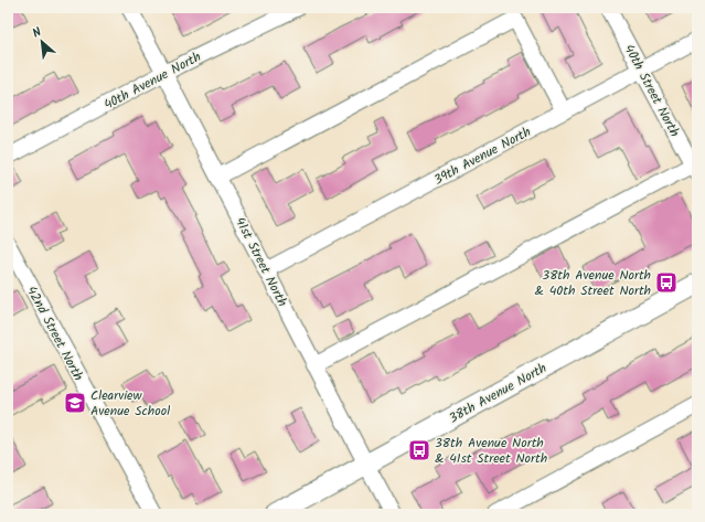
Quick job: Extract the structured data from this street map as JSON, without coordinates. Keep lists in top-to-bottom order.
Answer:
{
  "streets": {
    "main road": ["38th Avenue North"],
    "street": [
      "40th Avenue North",
      "40th Street North",
      "39th Avenue North",
      "41st Street North",
      "42nd Street North"
    ]
  },
  "crossings": [
    ["40th Avenue North", "41st Street North"],
    ["40th Street North", "39th Avenue North"],
    ["39th Avenue North", "41st Street North"],
    ["41st Street North", "38th Avenue North"]
  ],
  "places": {
    "bus stop": ["38th Avenue North & 40th Street North", "38th Avenue North & 41st Street North"],
    "school or university": ["Clearview Avenue School"]
  },
  "north": "top left"
}
